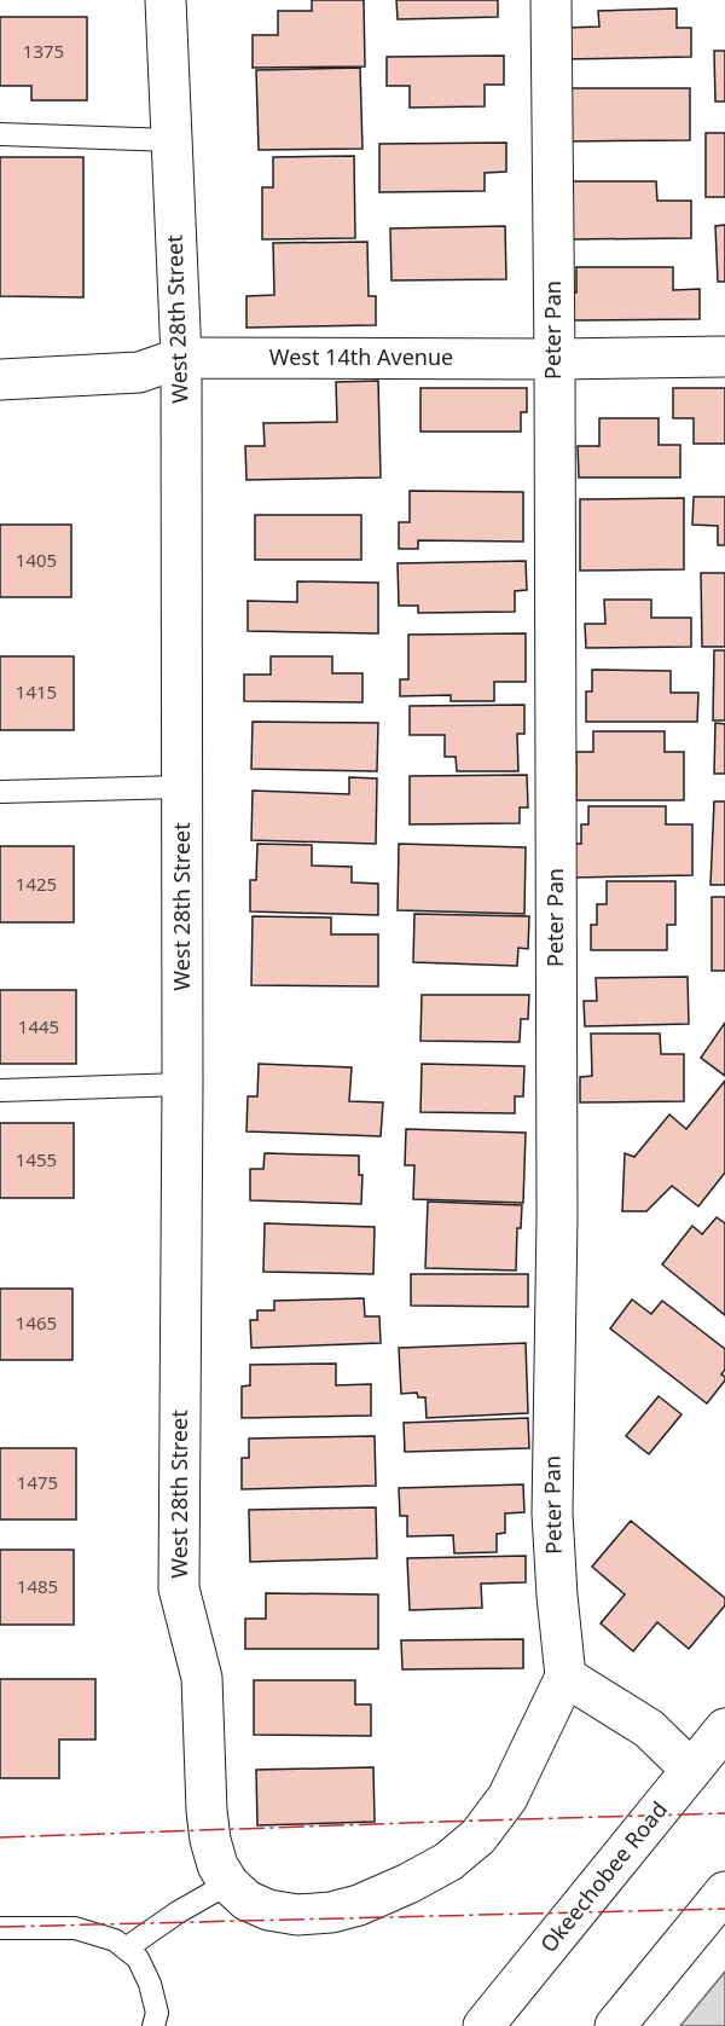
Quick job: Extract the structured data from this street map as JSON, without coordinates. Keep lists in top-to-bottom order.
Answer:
{
  "streets": {
    "main road": [
      "West 28th Street",
      "Peter Pan",
      "West 14th Avenue",
      "Okeechobee Road"
    ]
  },
  "crossings": [
    ["West 28th Street", "West 14th Avenue"],
    ["Peter Pan", "West 14th Avenue"]
  ],
  "house_numbers": [
    "1375",
    "1405",
    "1415",
    "1425",
    "1445",
    "1455",
    "1465",
    "1475",
    "1485"
  ]
}
